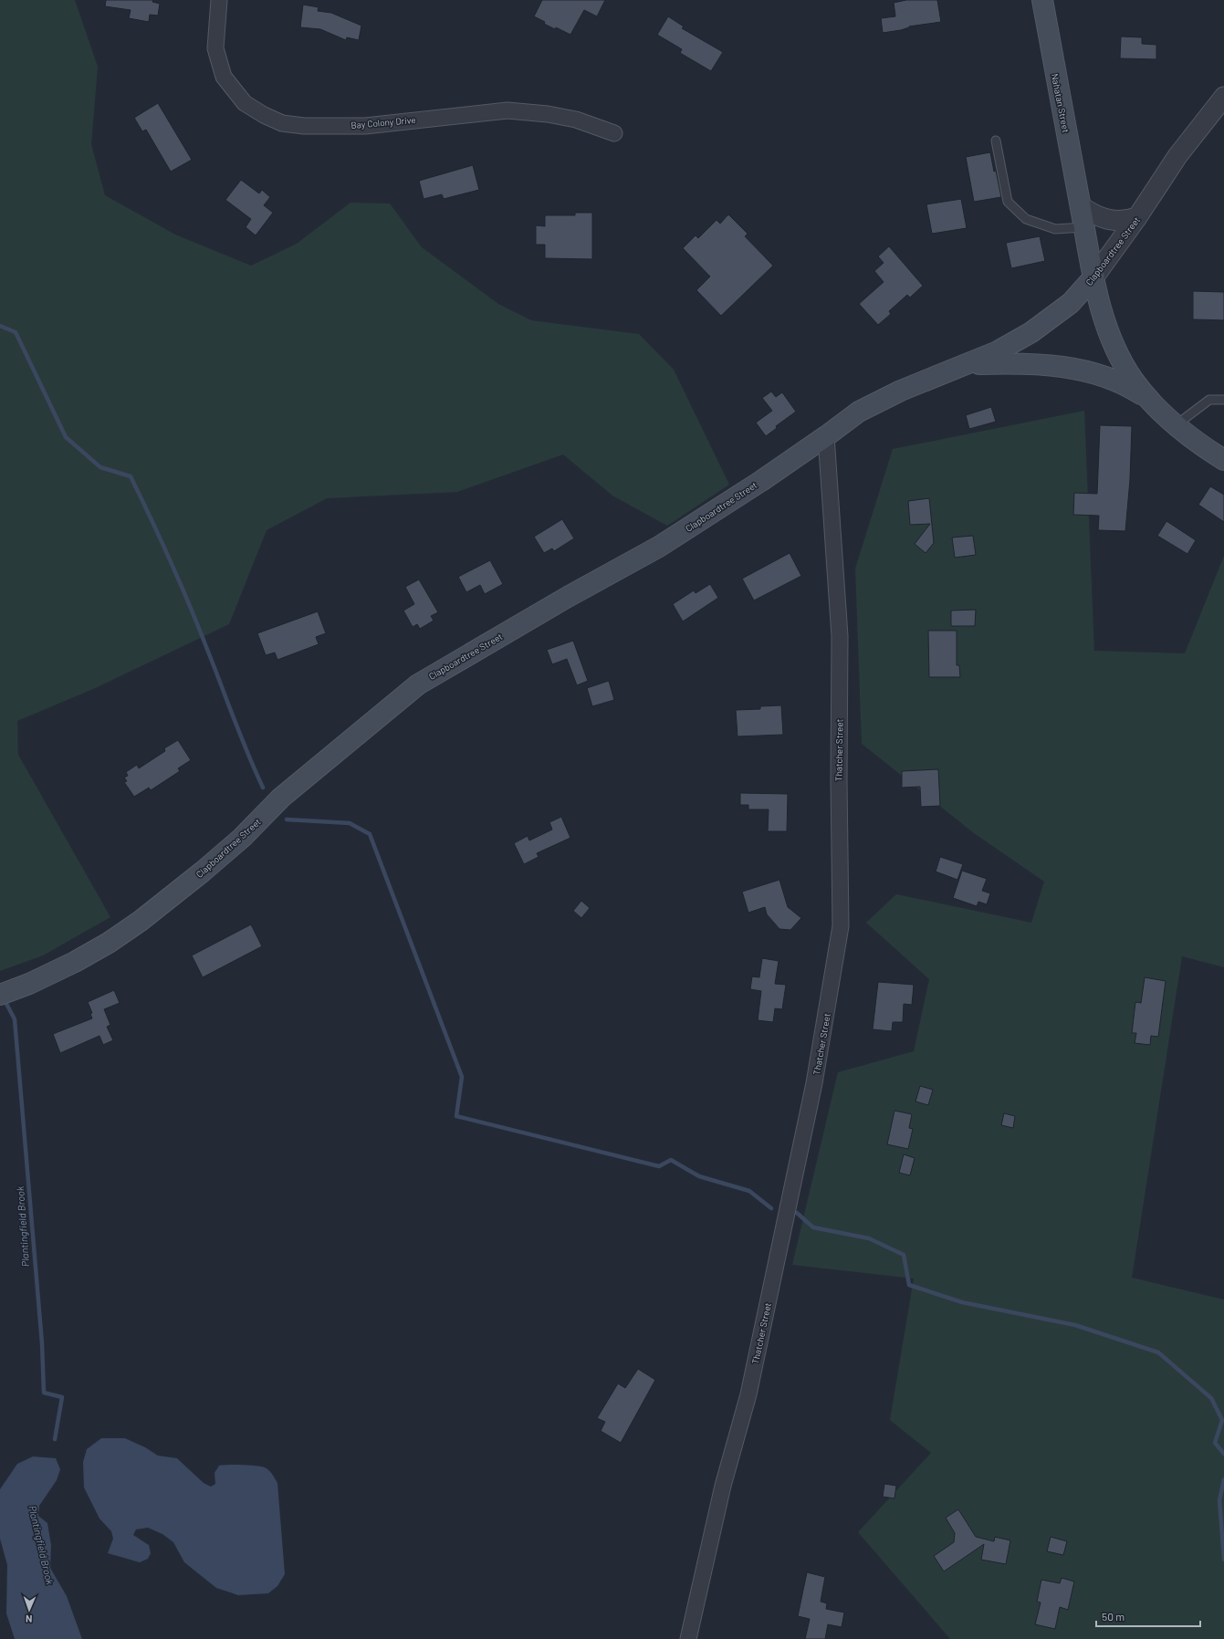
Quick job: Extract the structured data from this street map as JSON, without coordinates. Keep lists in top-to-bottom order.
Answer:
{
  "streets": {
    "main road": ["Nahatan Street", "Clapboardtree Street"],
    "street": ["Bay Colony Drive", "Thatcher Street"]
  },
  "crossings": [
    ["Nahatan Street", "Clapboardtree Street"],
    ["Clapboardtree Street", "Thatcher Street"]
  ],
  "water": ["Plantingfield Brook"],
  "scale_bar": "50 m",
  "north": "bottom"
}
